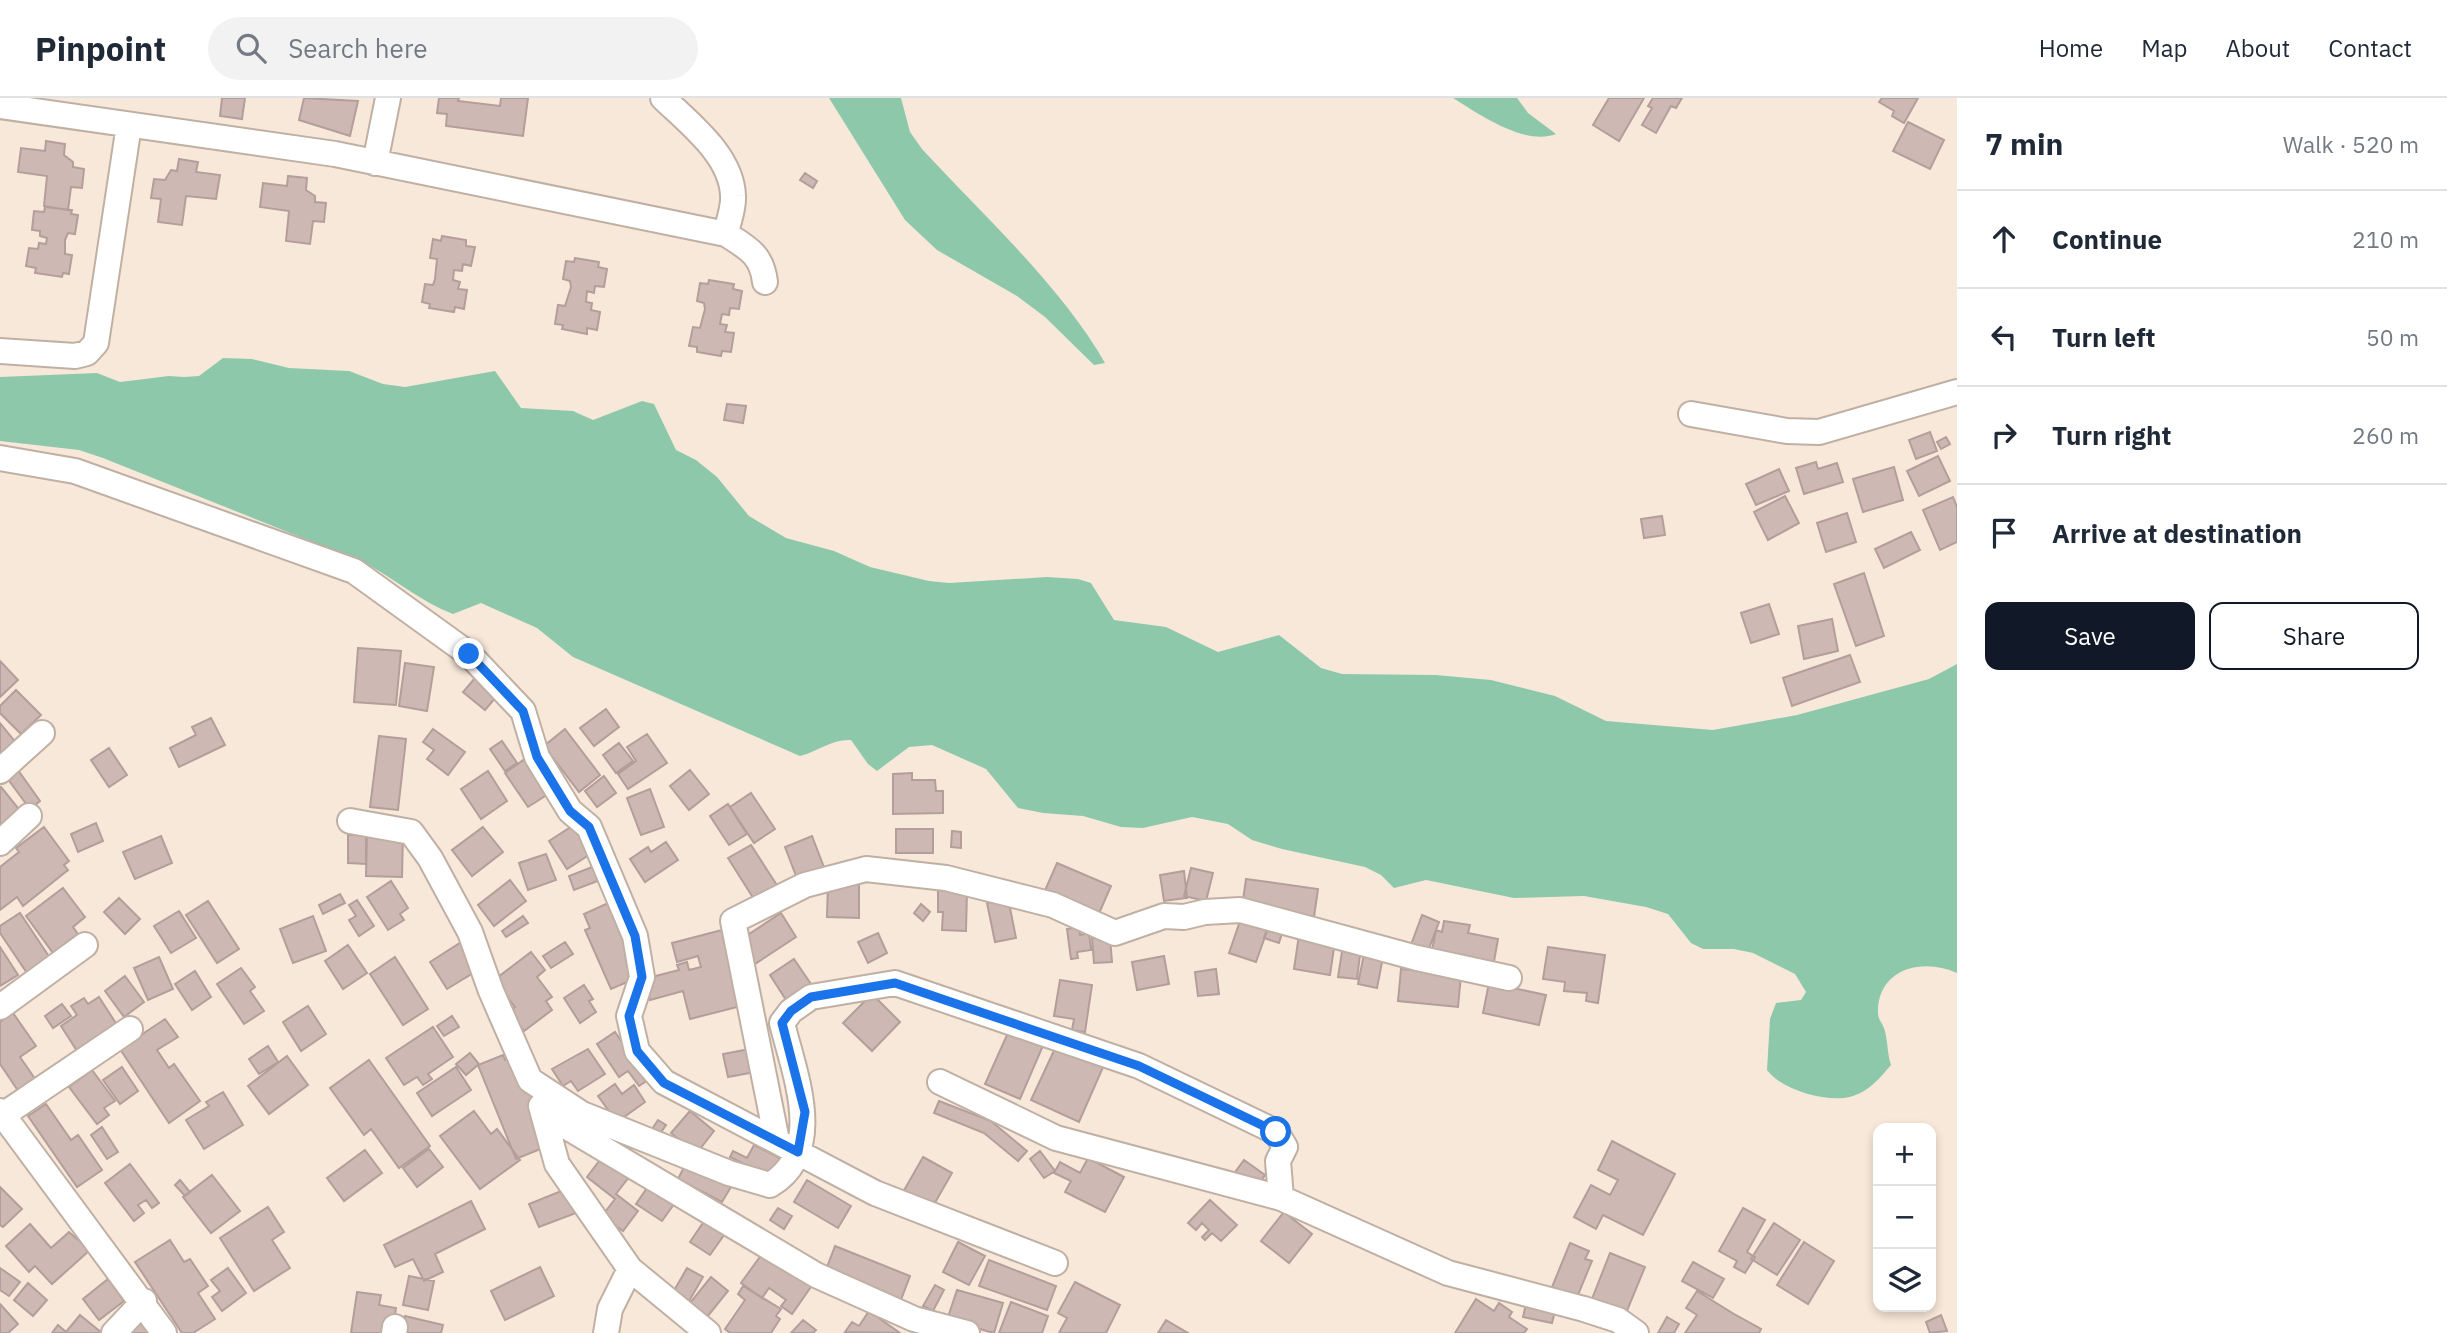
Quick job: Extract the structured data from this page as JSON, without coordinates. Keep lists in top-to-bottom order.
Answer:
{
  "page": {
    "header": "Pinpoint",
    "search": "Search here",
    "nav": [
      "Home",
      "Map",
      "About",
      "Contact"
    ],
    "heading": ["7 min", "Walk · 520 m"],
    "list": [
      ["Continue", "210 m"],
      ["Turn left", "50 m"],
      ["Turn right", "260 m"],
      "Arrive at destination"
    ],
    "buttons": ["Save", "Share"],
    "map_buttons": ["+", "−"]
  }
}
